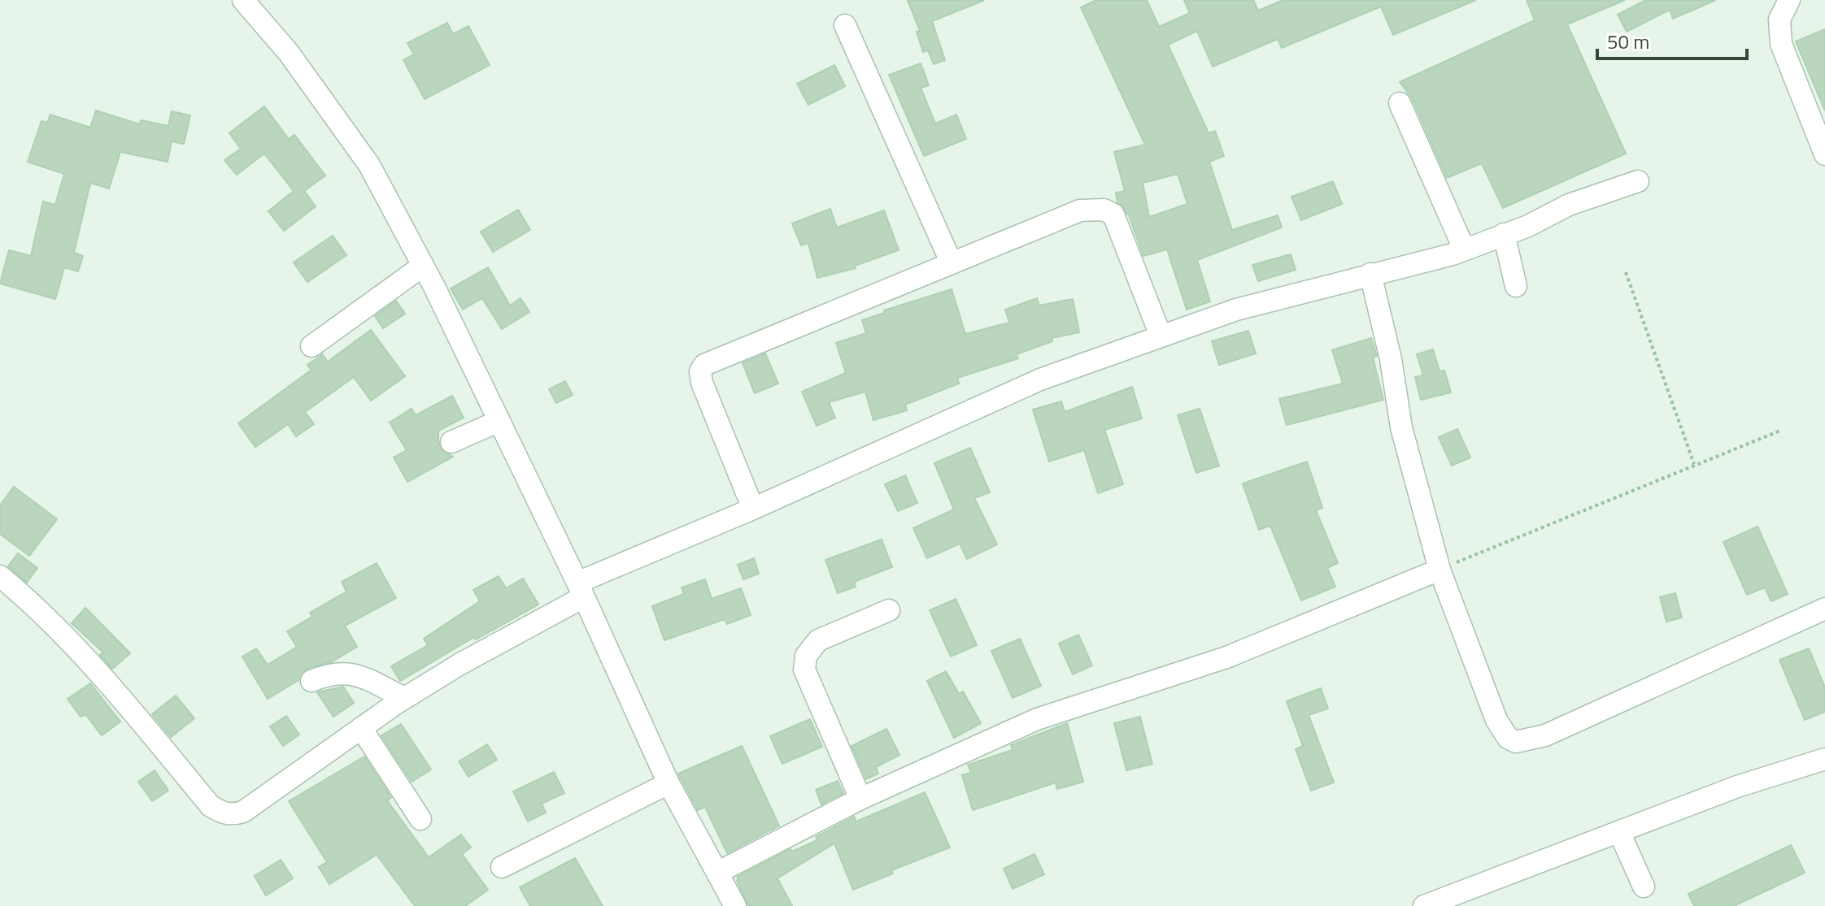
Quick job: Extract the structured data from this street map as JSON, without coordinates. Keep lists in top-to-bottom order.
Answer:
{
  "scale_bar": "50 m"
}
